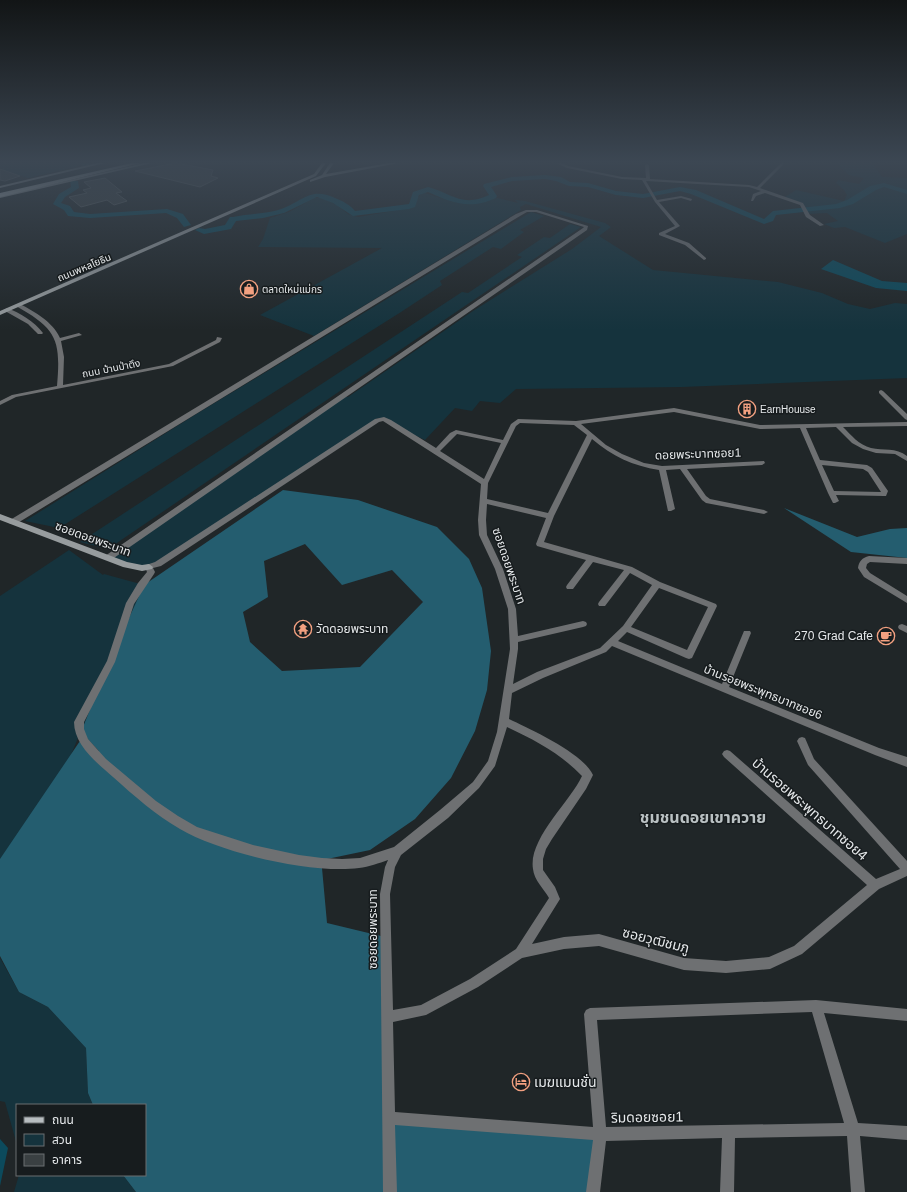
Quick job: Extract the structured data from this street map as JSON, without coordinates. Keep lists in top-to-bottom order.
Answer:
{
  "streets": {
    "main road": ["ถนนพหลโยธิน", "ซอยดอยพระบาท"],
    "street": [
      "ถนน บ้านป่าตึง",
      "ดอยพระบาทซอย1",
      "บ้านรอยพระพุทธบาทซอย6",
      "บ้านรอยพระพุทธบาทซอย4",
      "ซอยวุฒิชมภู",
      "ริมดอยซอย1"
    ]
  },
  "crossings": [
    ["ซอยดอยพระบาท", "ซอยวุฒิชมภู"],
    ["ซอยดอยพระบาท", "ริมดอยซอย1"],
    ["บ้านรอยพระพุทธบาทซอย4", "ซอยวุฒิชมภู"]
  ],
  "districts": ["ชุมชนดอยเขาควาย"],
  "places": {
    "shop": ["ตลาดใหม่แม่กร"],
    "building": ["EarnHouuse"],
    "temple": ["วัดดอยพระบาท"],
    "cafe": ["270 Grad Cafe"],
    "hotel": ["เมฆแมนชั่น"]
  },
  "legend": ["ถนน", "สวน", "อาคาร"]
}
